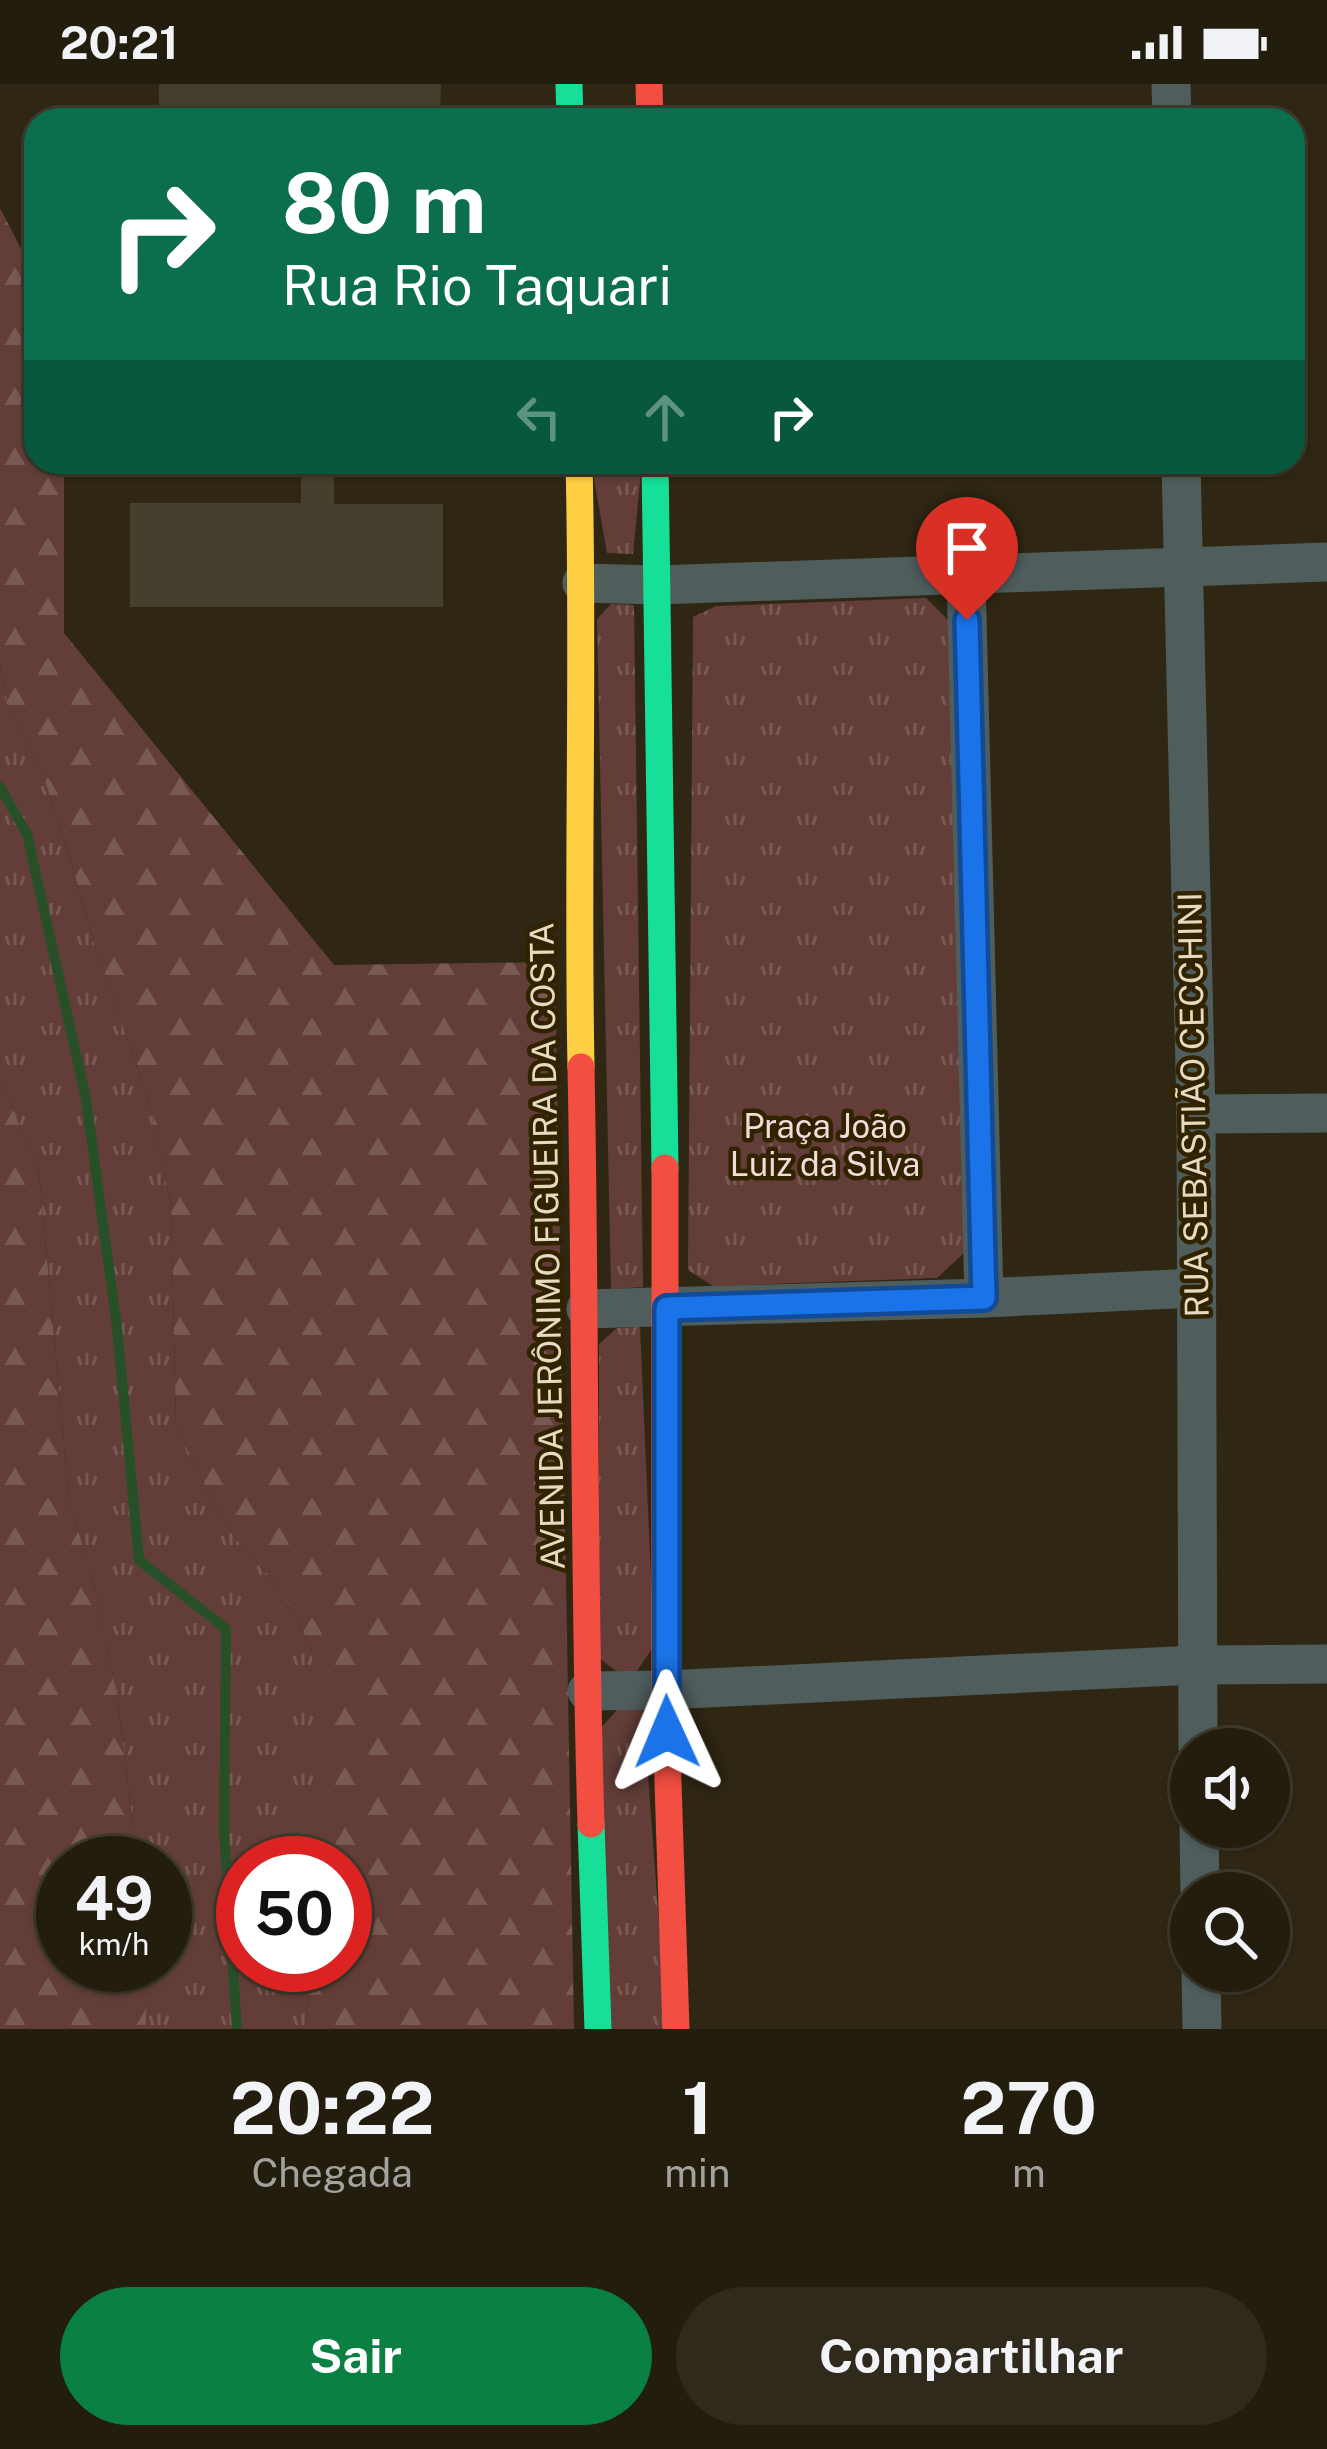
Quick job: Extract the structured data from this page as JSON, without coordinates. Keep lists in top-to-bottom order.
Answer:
{
  "streets": {
    "main road": ["AVENIDA JERÔNIMO FIGUEIRA DA COSTA"],
    "street": ["RUA SEBASTIÃO CECCHINI"]
  },
  "parks": ["Praça João Luiz da Silva"],
  "page": {
    "status": "20:21",
    "turn": ["80 m", "Rua Rio Taquari"],
    "speed": "49 km/h",
    "limit": "50",
    "eta": [
      "20:22",
      "Chegada",
      "1",
      "min",
      "270",
      "m"
    ],
    "buttons": ["Sair", "Compartilhar"]
  }
}
